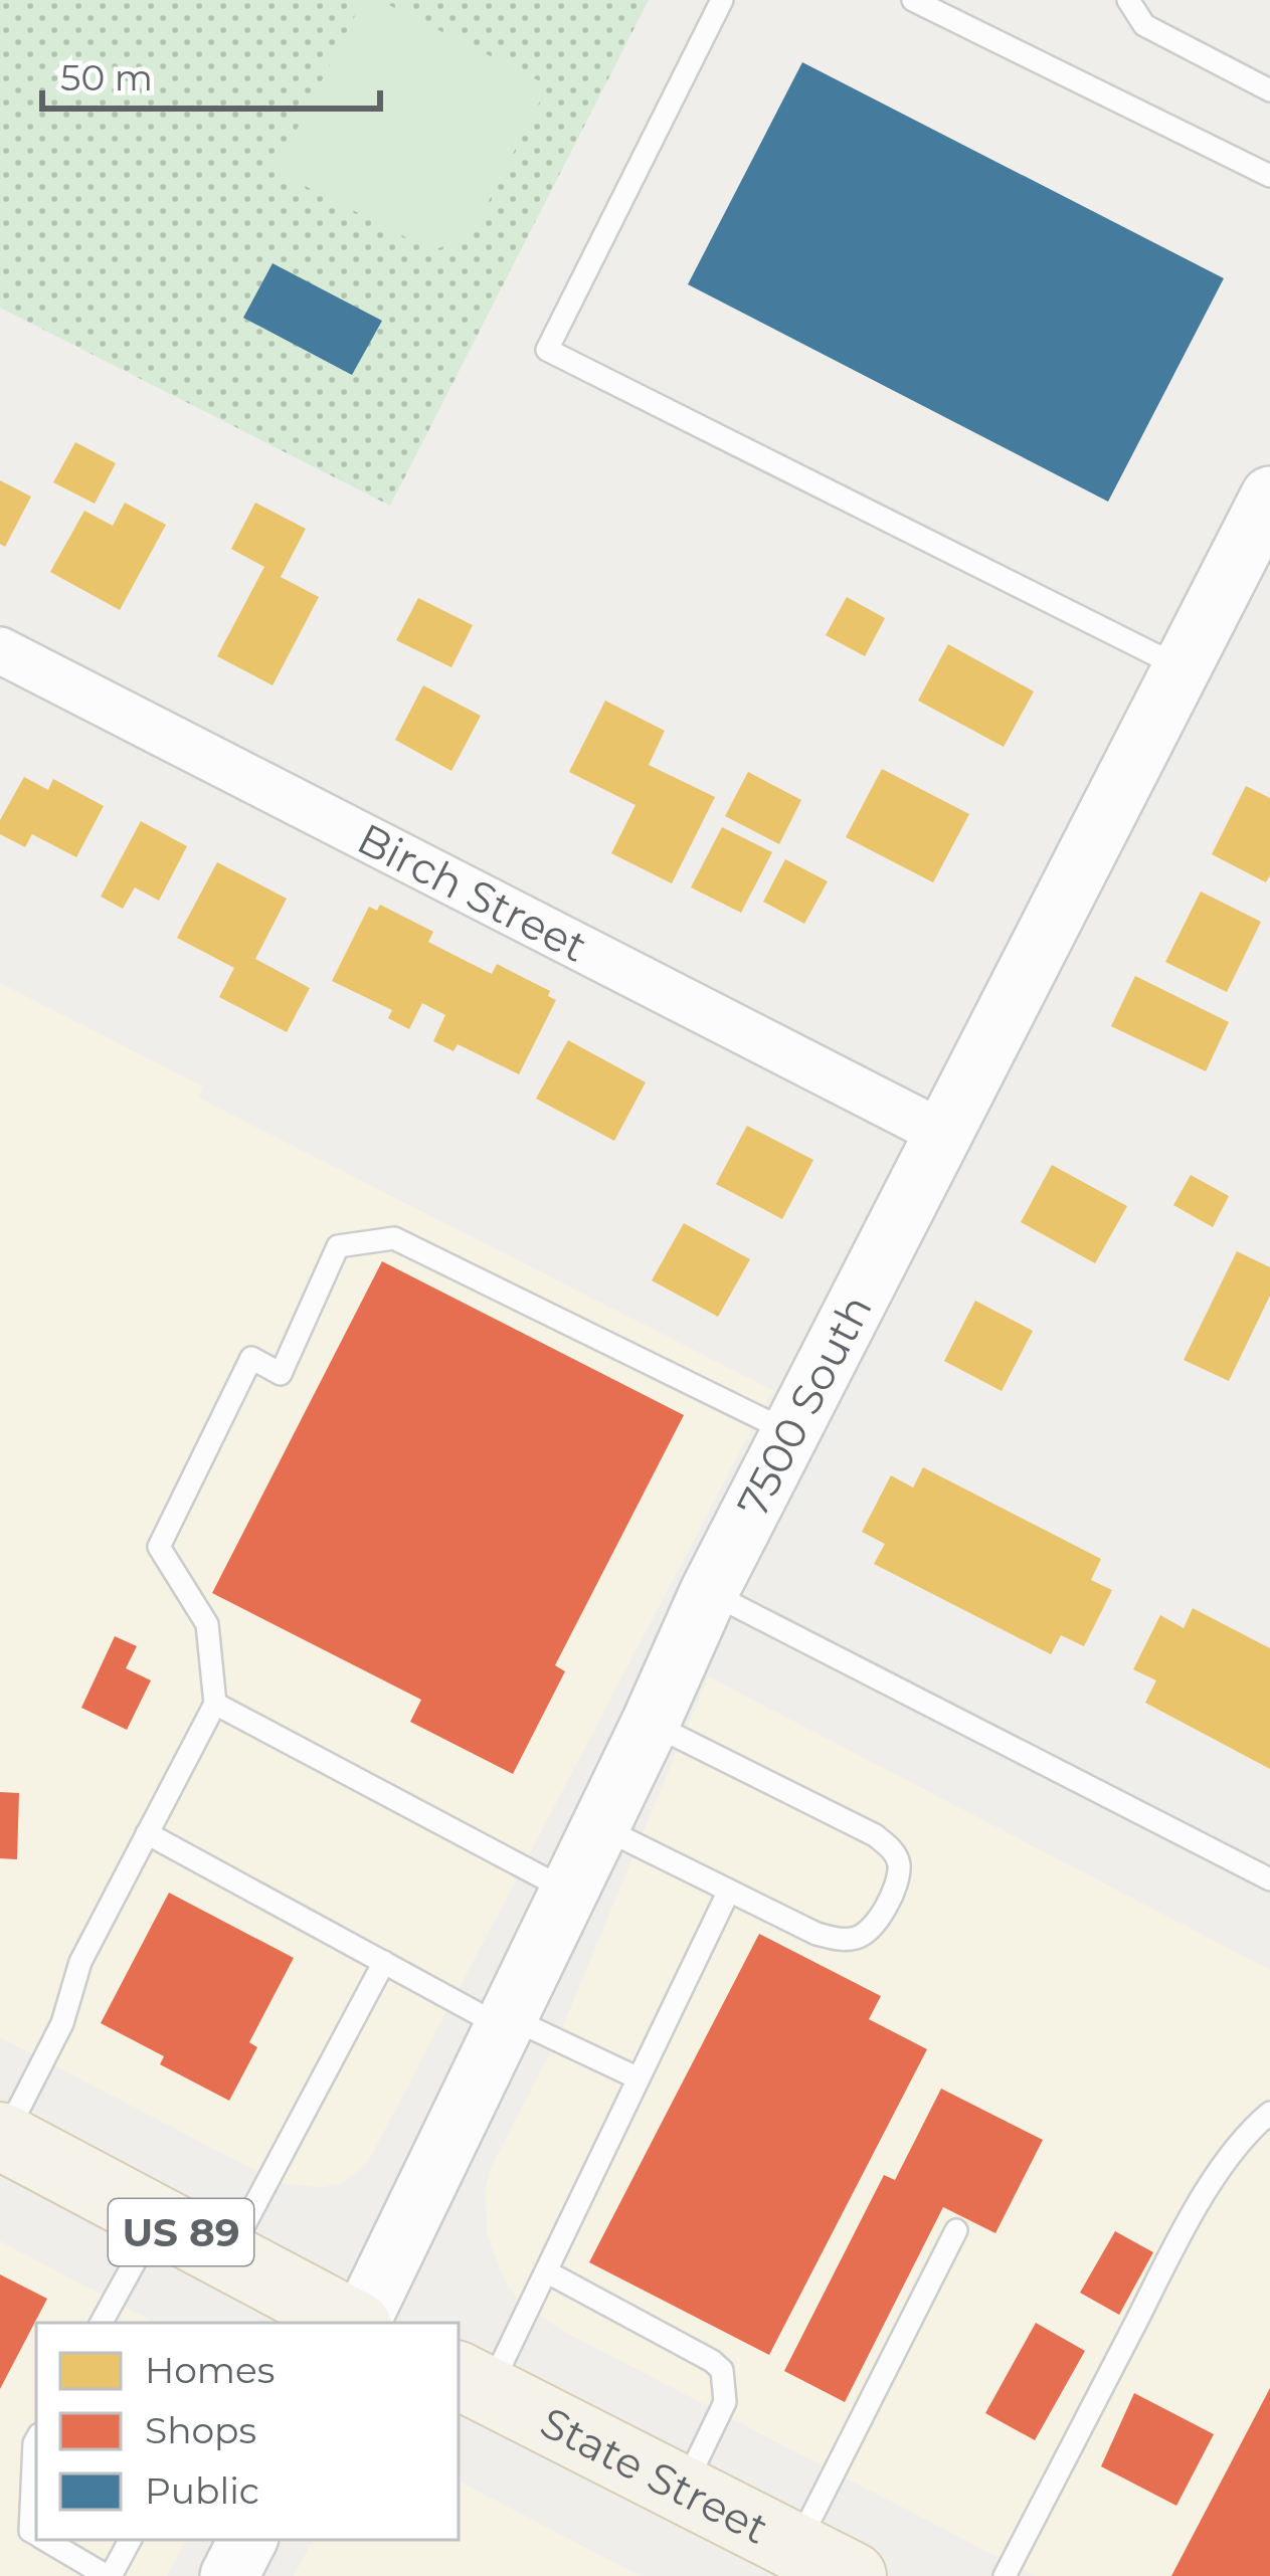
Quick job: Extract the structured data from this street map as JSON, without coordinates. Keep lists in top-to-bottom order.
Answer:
{
  "streets": {
    "main road": ["US 89", "State Street"],
    "street": ["Birch Street", "7500 South"]
  },
  "crossings": [
    ["Birch Street", "7500 South"]
  ],
  "legend": ["Homes", "Shops", "Public"],
  "scale_bar": "50 m"
}
